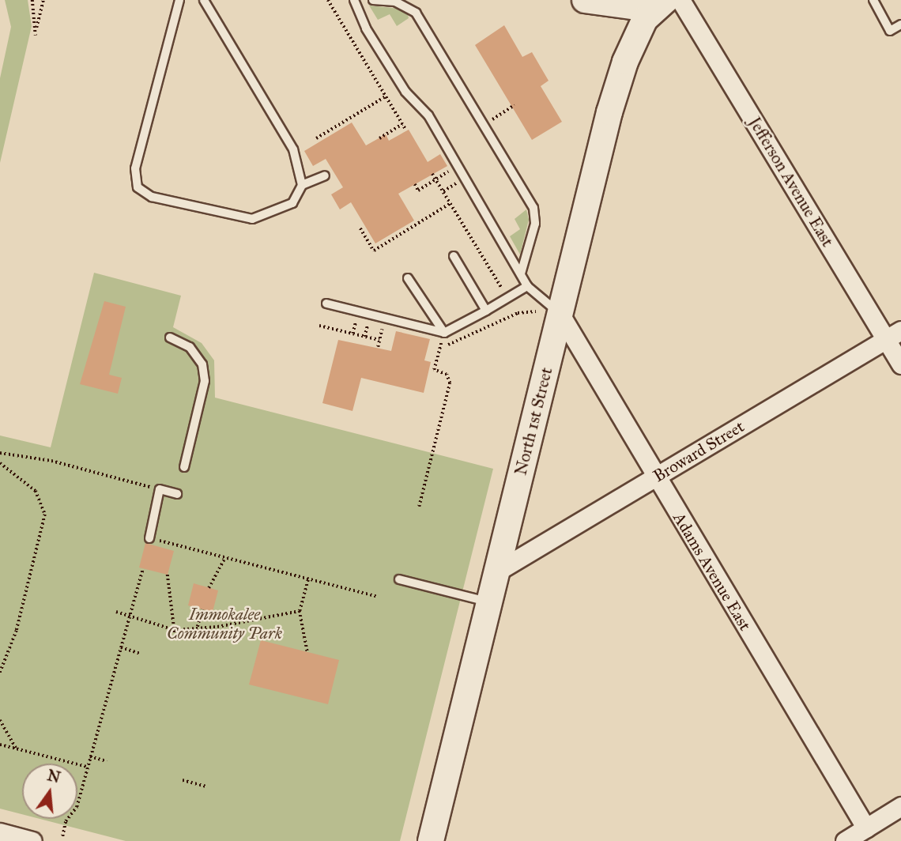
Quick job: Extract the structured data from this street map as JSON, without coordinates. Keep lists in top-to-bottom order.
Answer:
{
  "streets": {
    "street": [
      "Jefferson Avenue East",
      "North 1st Street",
      "Broward Street",
      "Adams Avenue East"
    ]
  },
  "crossings": [
    ["Jefferson Avenue East", "Broward Street"],
    ["North 1st Street", "Broward Street"],
    ["North 1st Street", "Adams Avenue East"],
    ["Broward Street", "Adams Avenue East"]
  ],
  "parks": ["Immokalee Community Park"],
  "north": "top"
}
